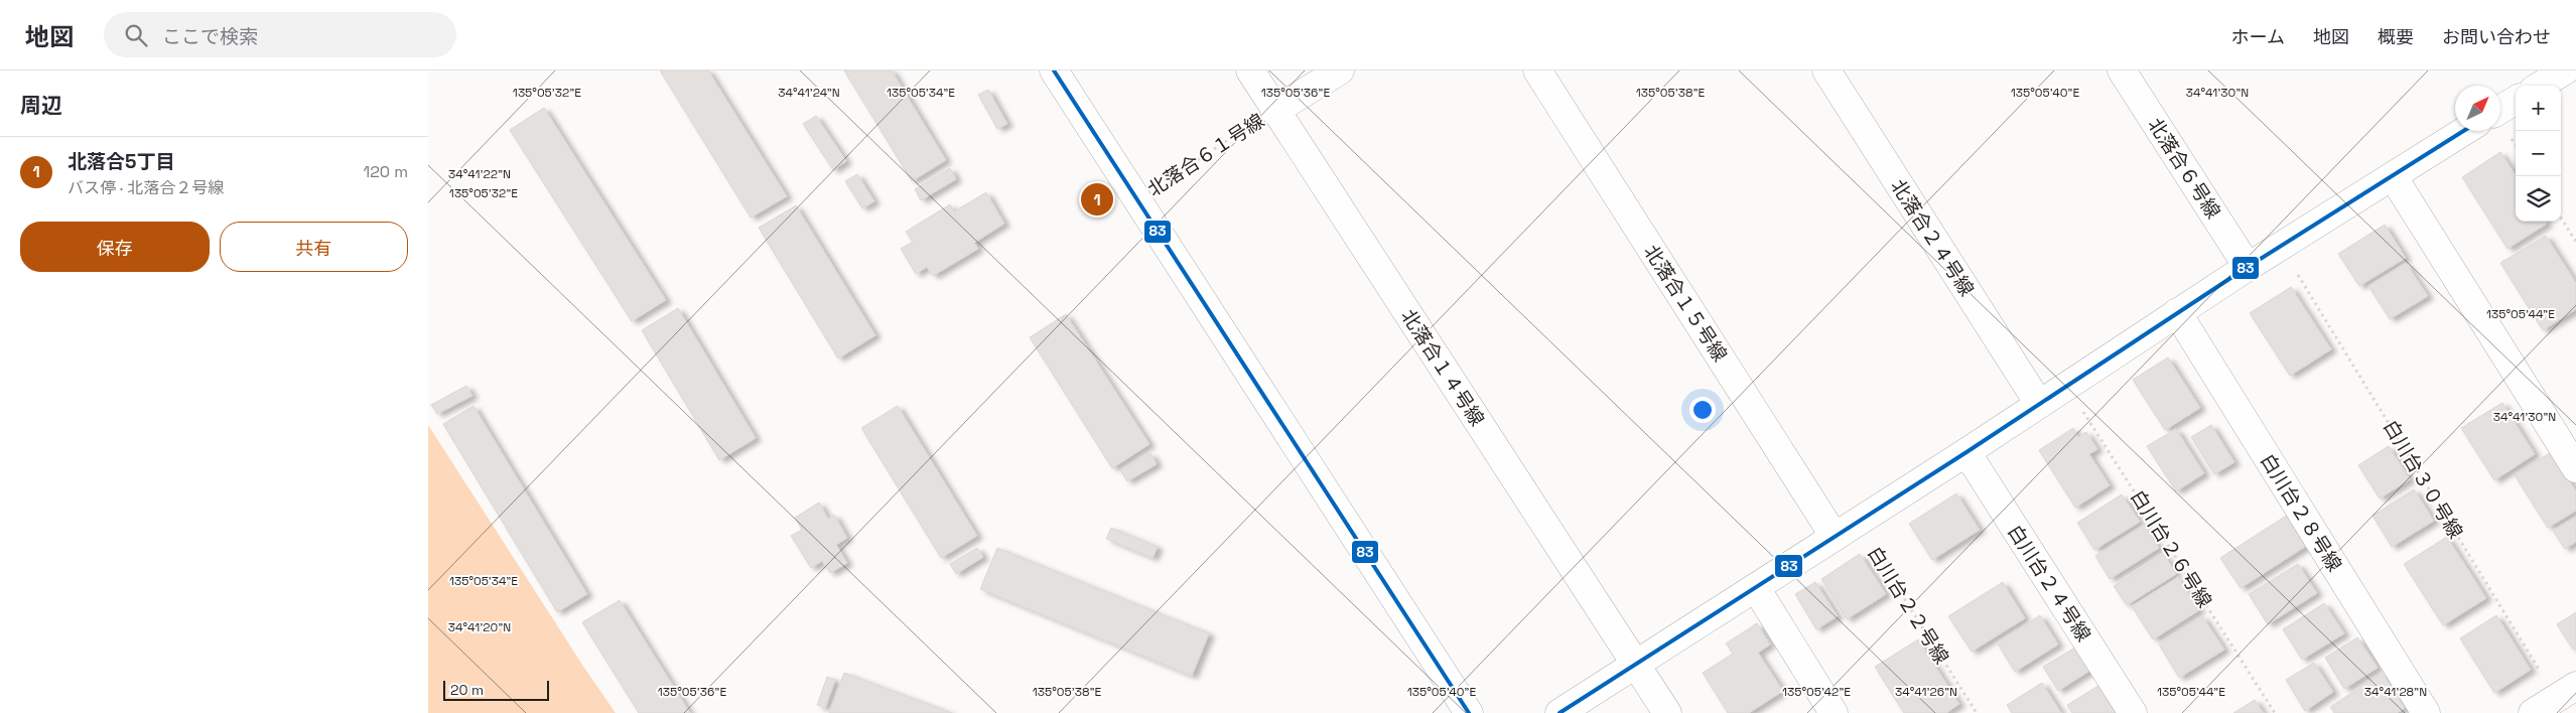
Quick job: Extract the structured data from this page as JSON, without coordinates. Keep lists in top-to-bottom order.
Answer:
{
  "streets": {
    "street": [
      "北落合６号線",
      "北落合２４号線",
      "北落合１５号線",
      "北落合１４号線",
      "白川台２８号線",
      "白川台２４号線"
    ],
    "path": [
      "北落合６１号線",
      "白川台３０号線",
      "白川台２６号線",
      "白川台２２号線"
    ]
  },
  "crossings": [
    ["北落合６１号線", "北落合１４号線"],
    ["北落合１５号線", "白川台２２号線"]
  ],
  "lines": ["transit line 83"],
  "scale_bar": "20 m",
  "north": "top right",
  "page": {
    "header": "地図",
    "search": "ここで検索",
    "nav": [
      "ホーム",
      "地図",
      "概要",
      "お問い合わせ"
    ],
    "heading": "周辺",
    "map_buttons": ["+", "−"],
    "list": [
      {
        "mark": "1",
        "name": "北落合5丁目",
        "note": "バス停 · 北落合２号線",
        "value": "120 m"
      }
    ],
    "pins": "1",
    "buttons": ["保存", "共有"],
    "scale": "20 m"
  },
  "coordinates": [
    "34°41'24\"N",
    "34°41'30\"N",
    "135°05'32\"E",
    "135°05'34\"E",
    "135°05'36\"E",
    "135°05'38\"E",
    "135°05'40\"E",
    "34°41'22\"N",
    "135°05'44\"E",
    "34°41'20\"N",
    "135°05'42\"E",
    "34°41'26\"N",
    "34°41'28\"N"
  ]
}
